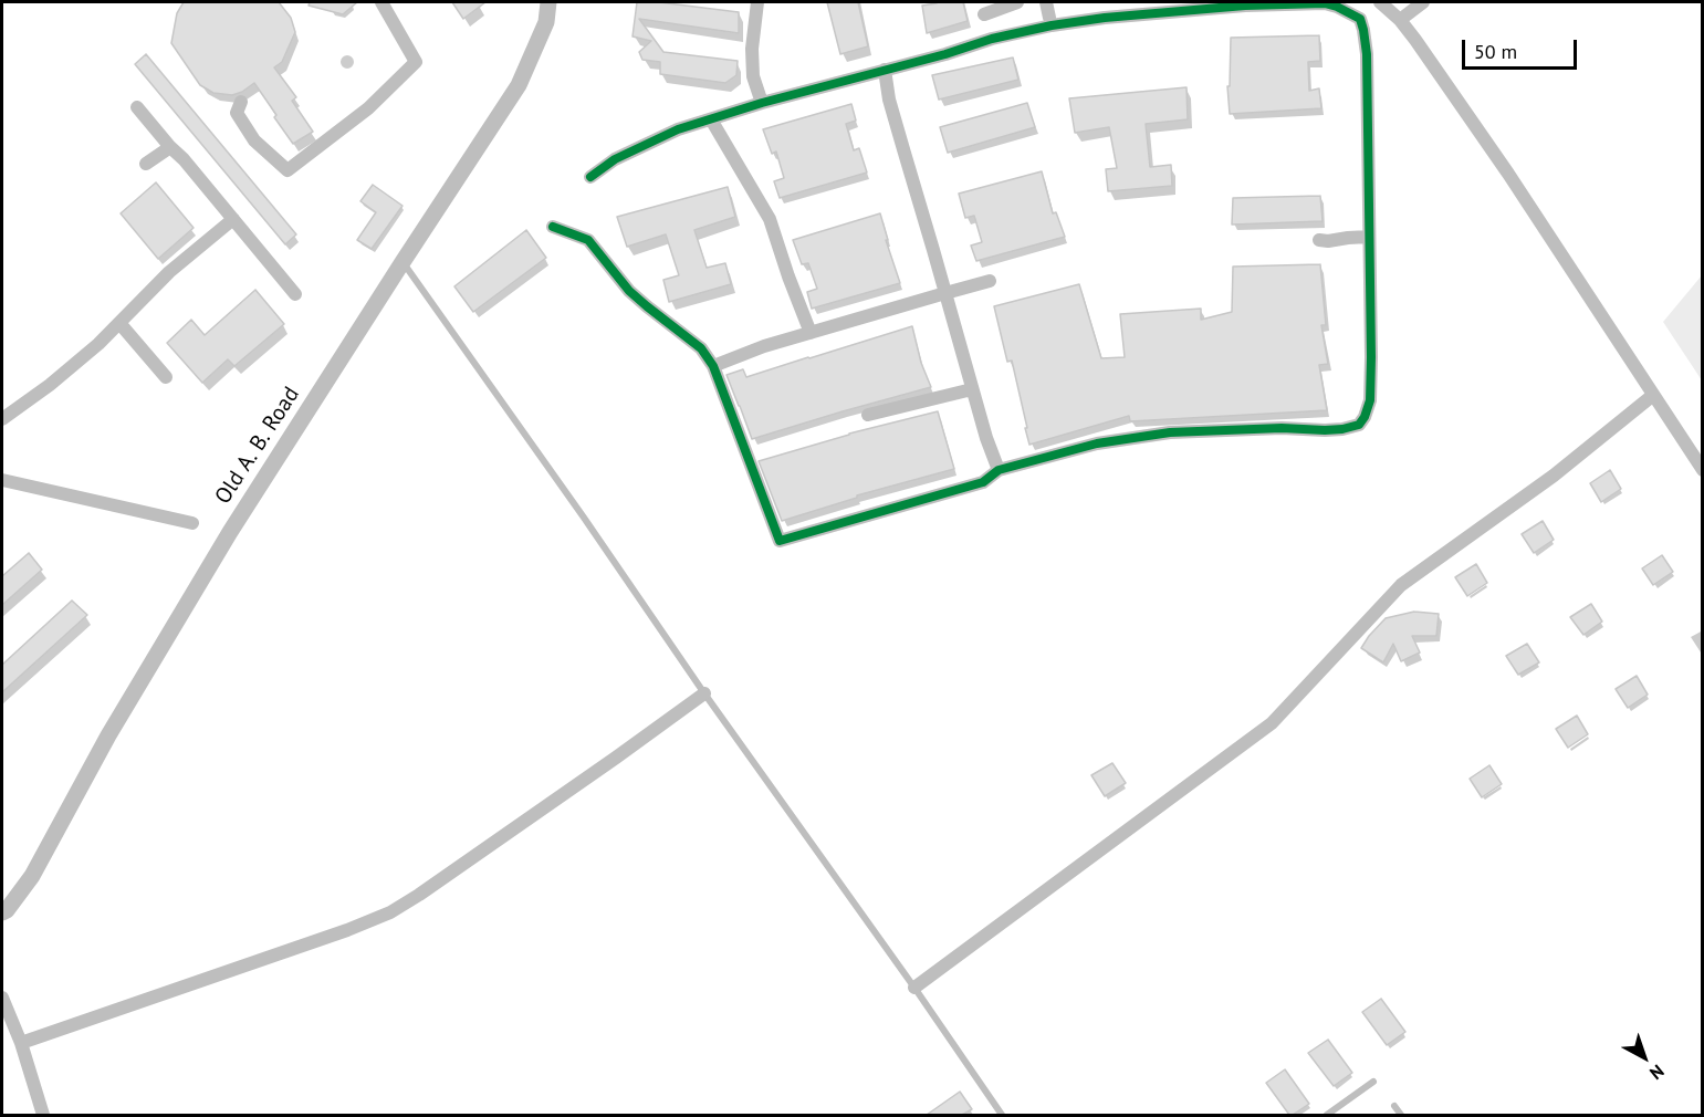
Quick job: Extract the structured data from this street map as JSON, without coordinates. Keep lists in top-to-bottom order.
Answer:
{
  "streets": {
    "street": ["Old A. B. Road"]
  },
  "scale_bar": "50 m",
  "north": "bottom right"
}
